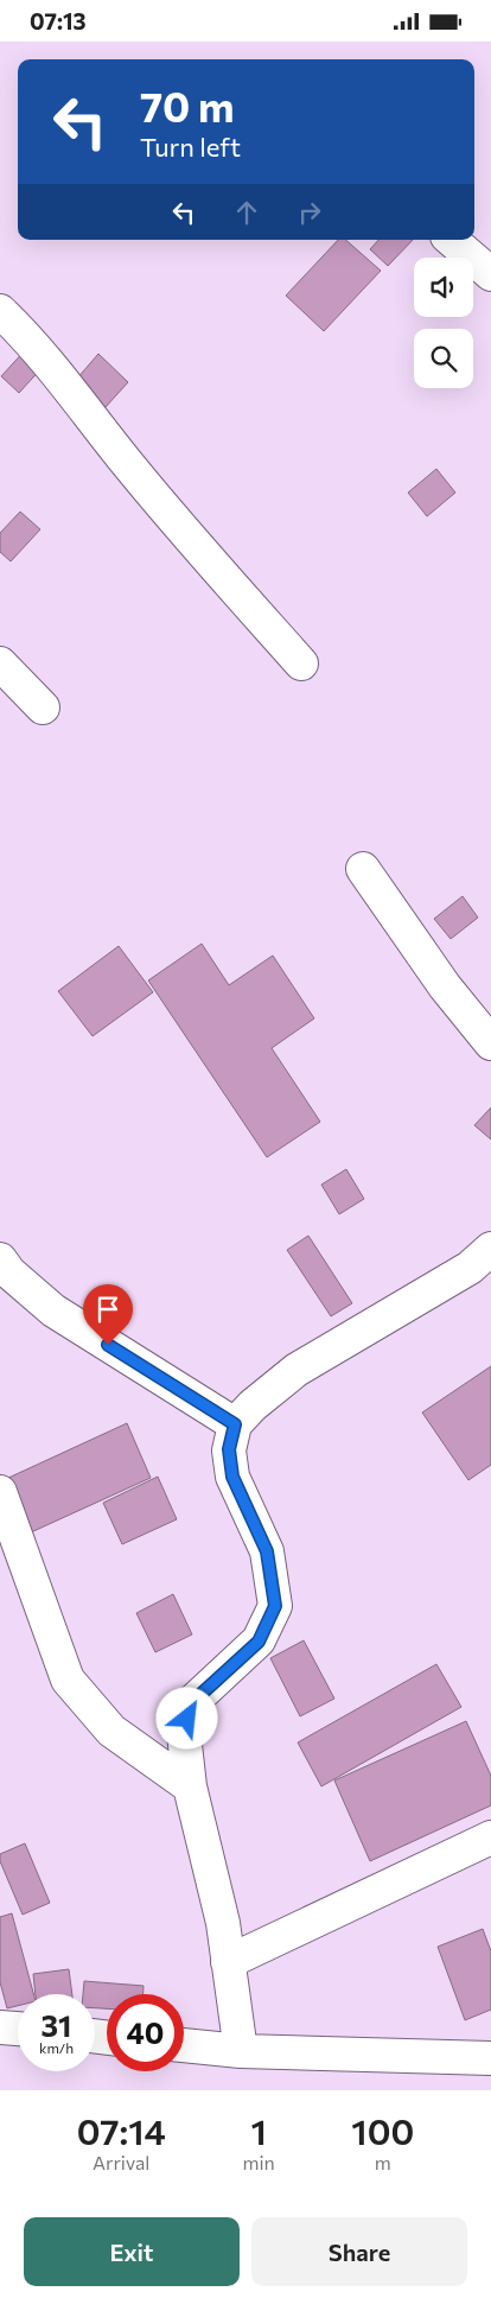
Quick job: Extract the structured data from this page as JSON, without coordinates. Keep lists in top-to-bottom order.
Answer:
{
  "page": {
    "status": "07:13",
    "turn": ["70 m", "Turn left"],
    "speed": "31 km/h",
    "limit": "40",
    "eta": [
      "07:14",
      "Arrival",
      "1",
      "min",
      "100",
      "m"
    ],
    "buttons": ["Exit", "Share"]
  }
}
